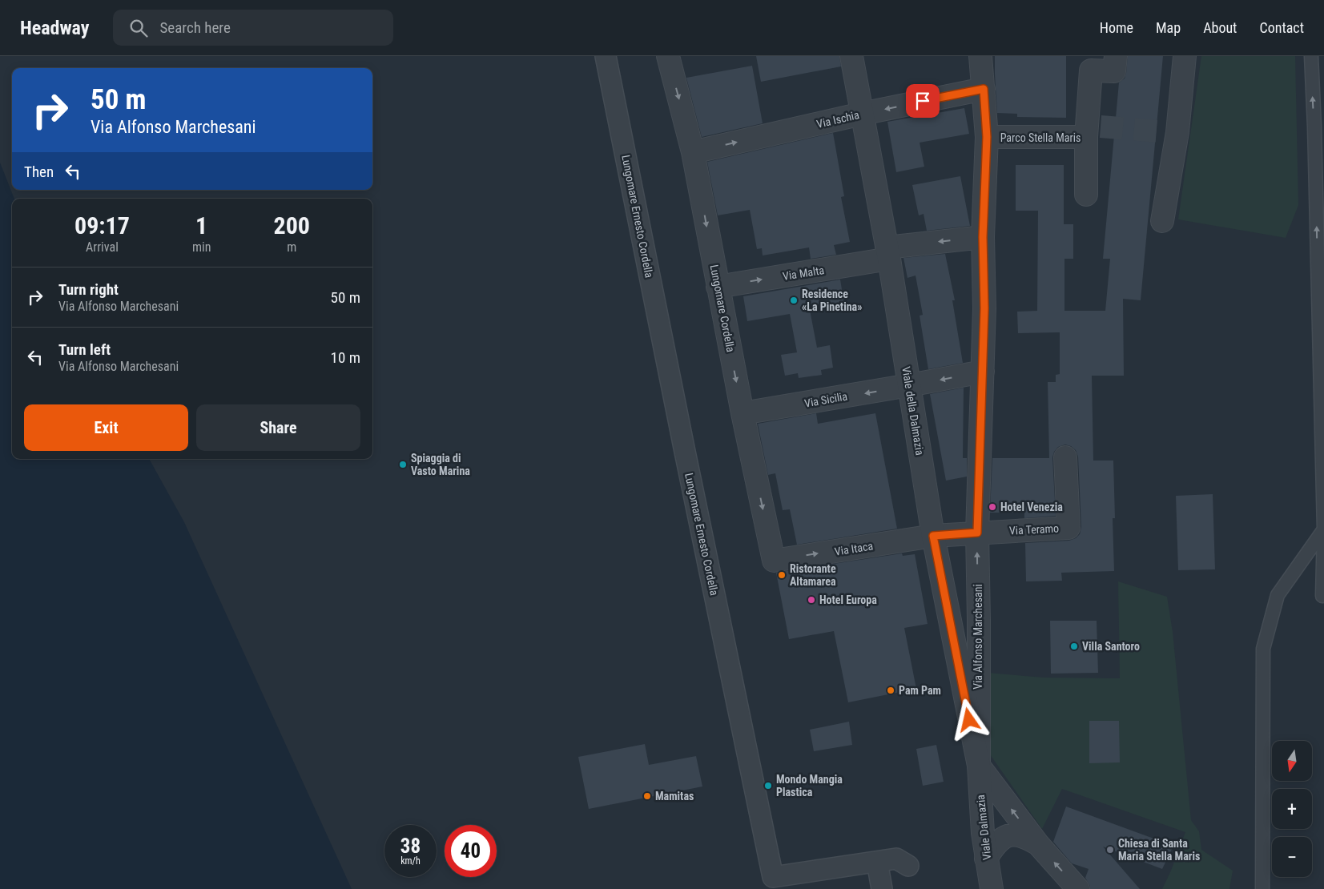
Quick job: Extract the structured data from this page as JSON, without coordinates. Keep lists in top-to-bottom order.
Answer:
{
  "streets": {
    "street": [
      "Via Ischia",
      "Parco Stella Maris",
      "Lungomare Ernesto Cordella",
      "Via Malta",
      "Lungomare Cordella",
      "Via Sicilia",
      "Viale della Dalmazia",
      "Via Teramo",
      "Via Itaca",
      "Via Alfonso Marchesani",
      "Viale Dalmazia"
    ]
  },
  "crossings": [
    ["Via Ischia", "Lungomare Cordella"],
    ["Via Ischia", "Viale della Dalmazia"],
    ["Via Ischia", "Via Alfonso Marchesani"],
    ["Parco Stella Maris", "Via Alfonso Marchesani"],
    ["Via Malta", "Lungomare Cordella"],
    ["Via Malta", "Viale della Dalmazia"],
    ["Via Malta", "Via Alfonso Marchesani"],
    ["Lungomare Cordella", "Via Sicilia"],
    ["Lungomare Cordella", "Via Itaca"],
    ["Via Sicilia", "Viale della Dalmazia"],
    ["Via Sicilia", "Via Alfonso Marchesani"],
    ["Viale della Dalmazia", "Via Itaca"],
    ["Viale della Dalmazia", "Via Alfonso Marchesani"],
    ["Viale della Dalmazia", "Viale Dalmazia"],
    ["Via Teramo", "Via Alfonso Marchesani"],
    ["Via Alfonso Marchesani", "Viale Dalmazia"]
  ],
  "one_way": ["Lungomare Cordella", "Via Sicilia", "Via Itaca"],
  "places": [
    "Residence «La Pinetina»",
    "Spiaggia di Vasto Marina",
    "Hotel Venezia",
    "Ristorante Altamarea",
    "Hotel Europa",
    "Villa Santoro",
    "Pam Pam",
    "Mondo Mangia Plastica",
    "Mamitas",
    "Chiesa di Santa Maria Stella Maris"
  ],
  "north": "bottom",
  "page": {
    "header": "Headway",
    "search": "Search here",
    "nav": [
      "Home",
      "Map",
      "About",
      "Contact"
    ],
    "turn": ["50 m", "Via Alfonso Marchesani"],
    "then": "Then",
    "eta": [
      "09:17",
      "Arrival",
      "1",
      "min",
      "200",
      "m"
    ],
    "list": [
      {
        "name": "Turn right",
        "note": "Via Alfonso Marchesani",
        "value": "50 m"
      },
      {
        "name": "Turn left",
        "note": "Via Alfonso Marchesani",
        "value": "10 m"
      }
    ],
    "buttons": ["Exit", "Share"],
    "map_buttons": ["+", "−"],
    "speed": "38 km/h",
    "limit": "40"
  }
}
